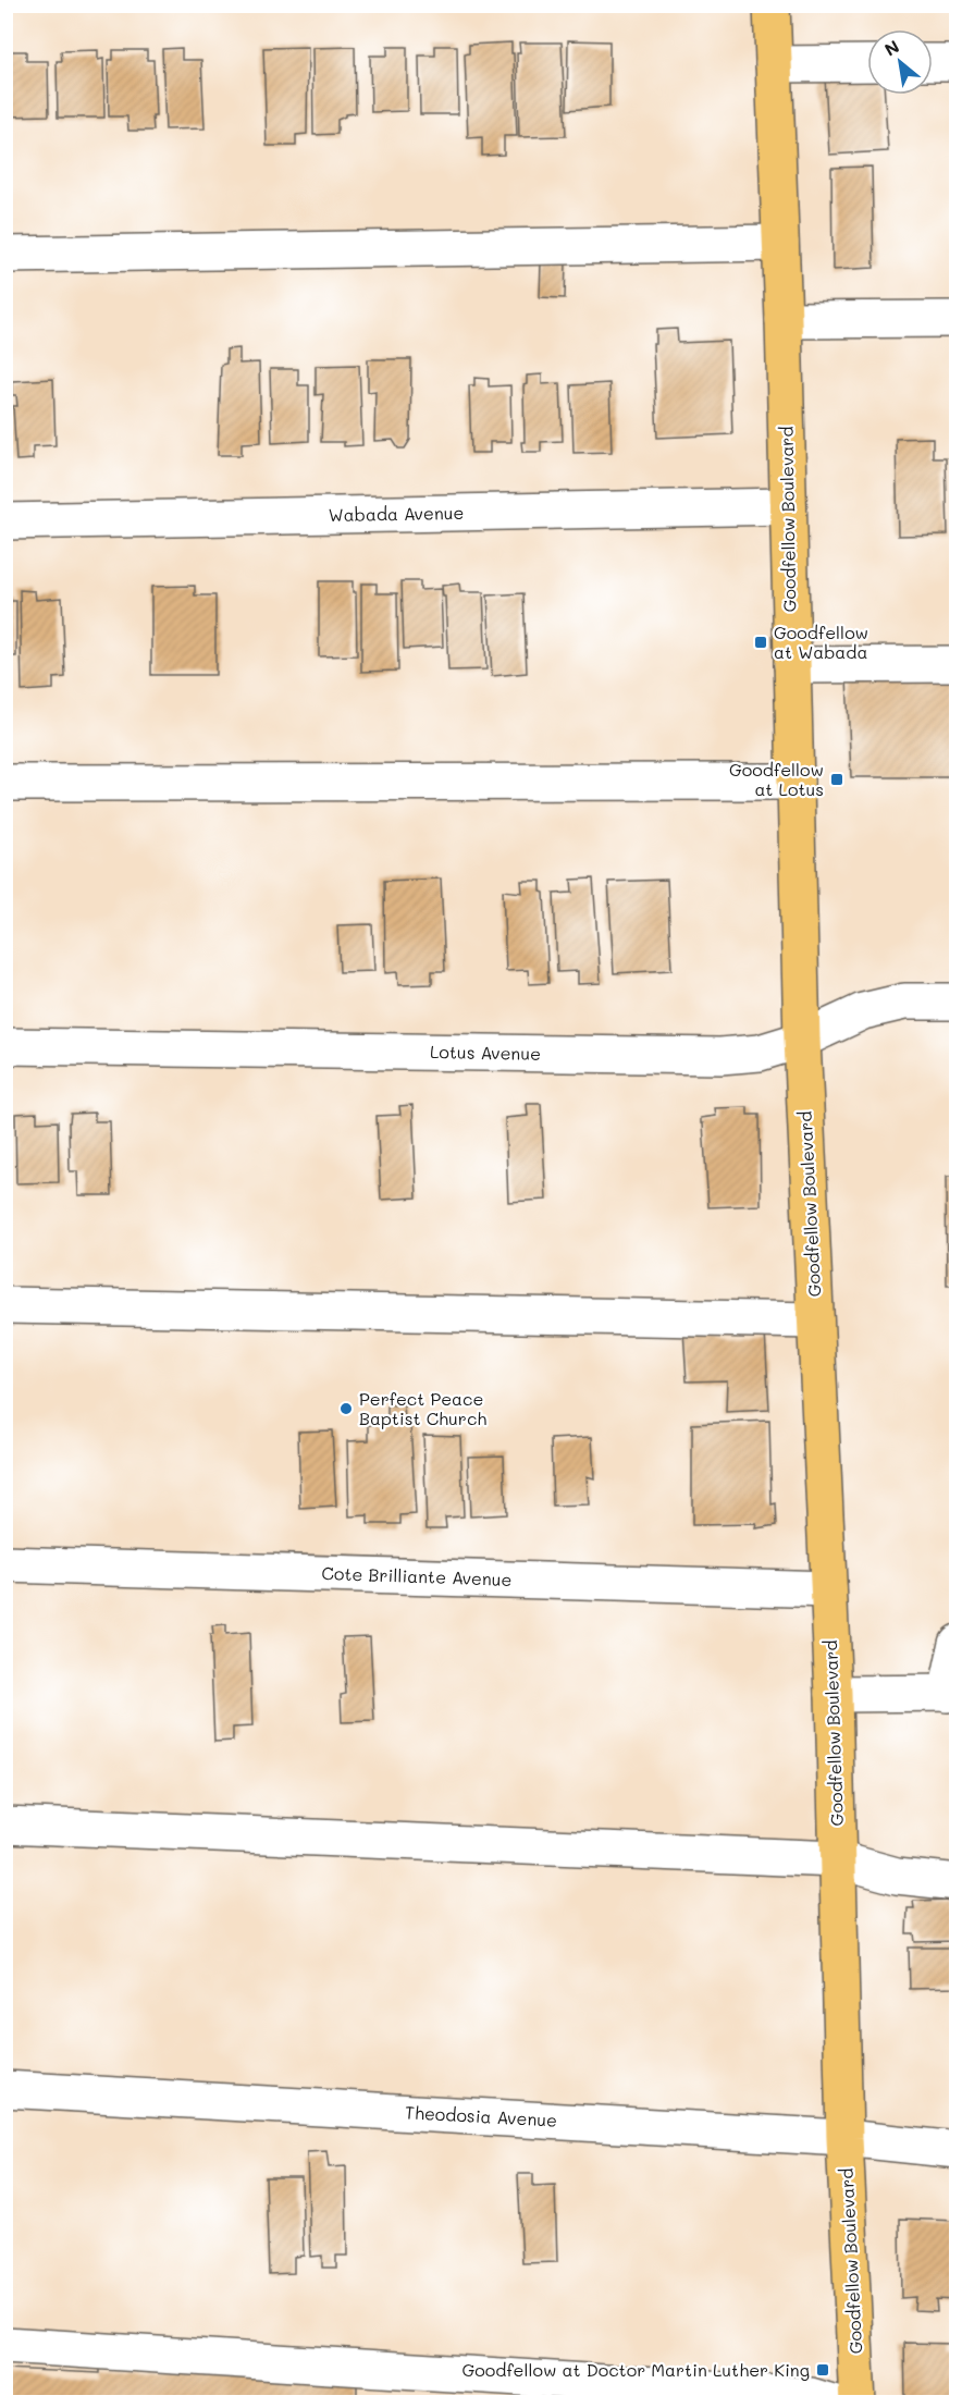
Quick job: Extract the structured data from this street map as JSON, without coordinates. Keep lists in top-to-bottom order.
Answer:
{
  "streets": {
    "main road": ["Goodfellow Boulevard"],
    "street": [
      "Wabada Avenue",
      "Lotus Avenue",
      "Cote Brilliante Avenue",
      "Theodosia Avenue"
    ]
  },
  "crossings": [
    ["Wabada Avenue", "Goodfellow Boulevard"],
    ["Goodfellow Boulevard", "Lotus Avenue"],
    ["Goodfellow Boulevard", "Cote Brilliante Avenue"],
    ["Goodfellow Boulevard", "Theodosia Avenue"]
  ],
  "places": {
    "transit": ["Goodfellow at Wabada", "Goodfellow at Lotus", "Goodfellow at Doctor Martin Luther King"],
    "other": ["Perfect Peace Baptist Church"]
  },
  "north": "top left"
}
